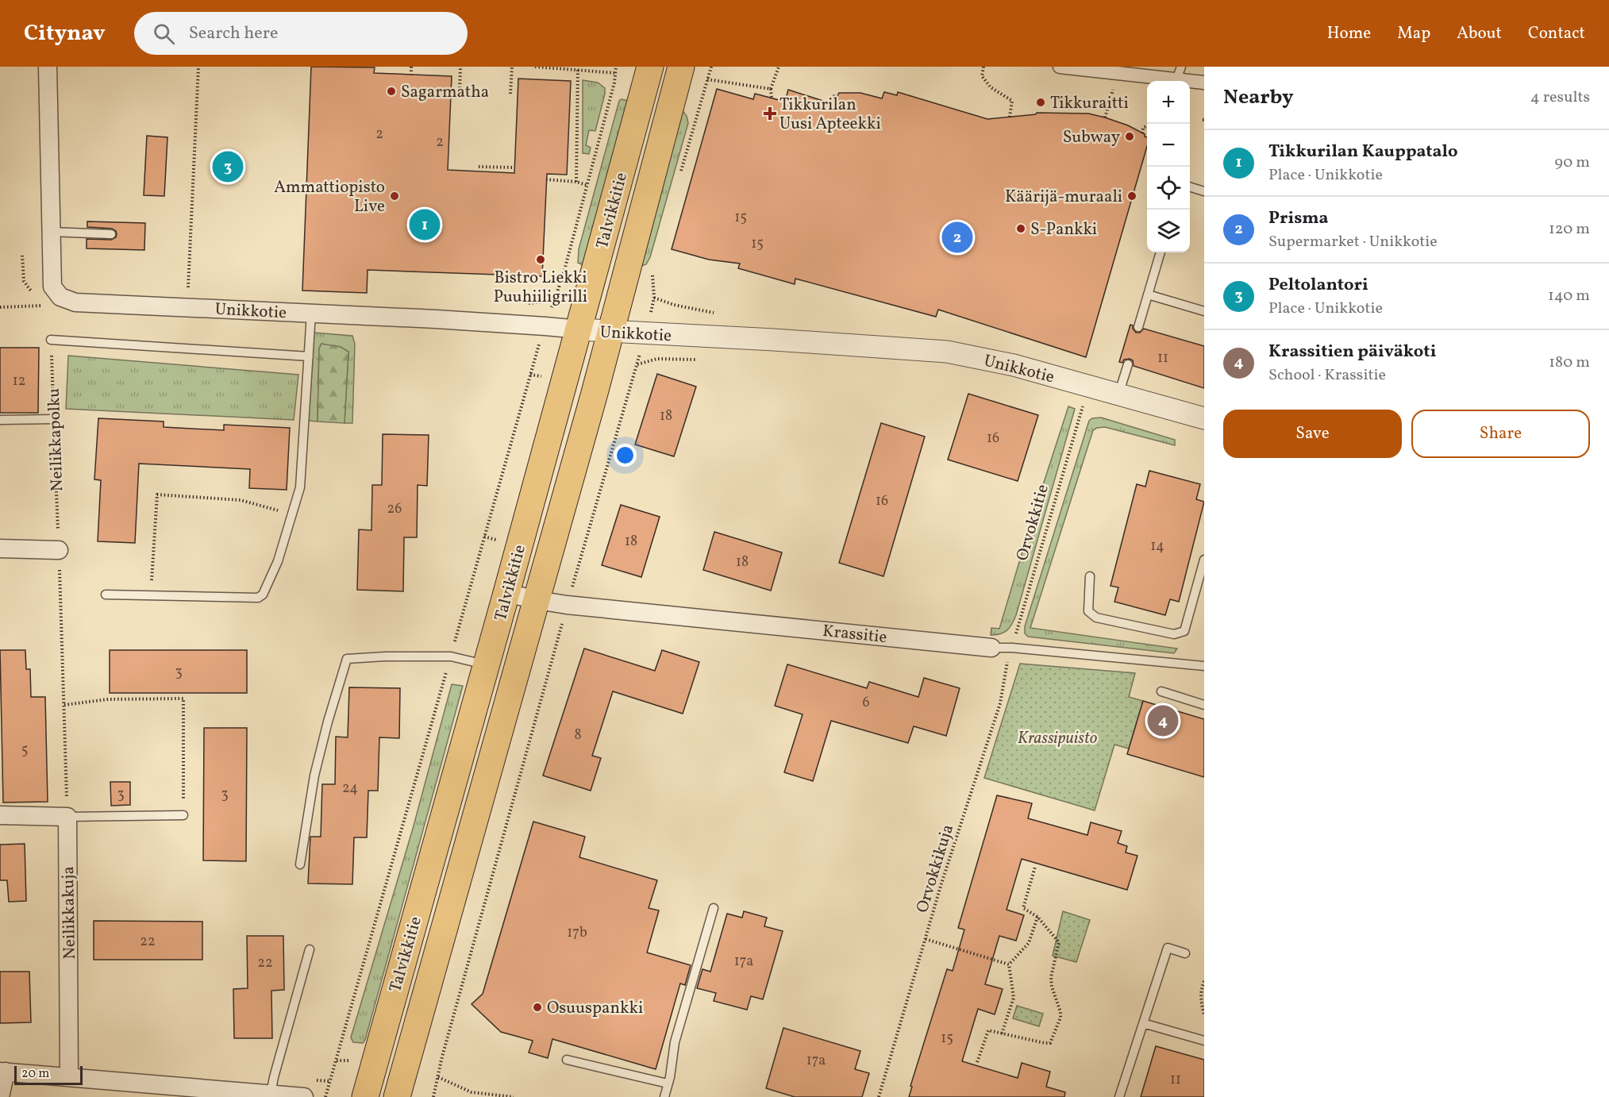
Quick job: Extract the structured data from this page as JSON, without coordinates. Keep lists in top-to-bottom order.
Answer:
{
  "streets": {
    "main road": ["Talvikkitie"],
    "street": ["Unikkotie", "Krassitie", "Neilikkakuja"],
    "path": ["Neilikkapolku", "Orvokkitie", "Orvokkikuja"]
  },
  "crossings": [
    ["Talvikkitie", "Unikkotie"],
    ["Talvikkitie", "Krassitie"],
    ["Neilikkapolku", "Neilikkakuja"],
    ["Orvokkitie", "Krassitie"],
    ["Orvokkitie", "Orvokkikuja"],
    ["Krassitie", "Orvokkikuja"]
  ],
  "parks": ["Krassipuisto"],
  "places": {
    "other": [
      "Sagarmatha",
      "Tikkuraitti",
      "Subway",
      "Ammattiopisto Live",
      "Käärijä-muraali",
      "S-Pankki",
      "Bistro Liekki Puuhiiligrilli",
      "Osuuspankki"
    ],
    "health": ["Tikkurilan Uusi Apteekki"]
  },
  "house_numbers": [
    "2",
    "2",
    "15",
    "15",
    "11",
    "12",
    "18",
    "16",
    "16",
    "26",
    "18",
    "14",
    "18",
    "3",
    "6",
    "8",
    "5",
    "24",
    "3",
    "3",
    "17b",
    "22",
    "17a",
    "22",
    "15",
    "17a",
    "11"
  ],
  "scale_bar": "20 m",
  "page": {
    "header": "Citynav",
    "search": "Search here",
    "nav": [
      "Home",
      "Map",
      "About",
      "Contact"
    ],
    "heading": ["Nearby", "4 results"],
    "map_buttons": ["+", "−"],
    "list": [
      {
        "mark": "1",
        "name": "Tikkurilan Kauppatalo",
        "note": "Place · Unikkotie",
        "value": "90 m"
      },
      {
        "mark": "2",
        "name": "Prisma",
        "note": "Supermarket · Unikkotie",
        "value": "120 m"
      },
      {
        "mark": "3",
        "name": "Peltolantori",
        "note": "Place · Unikkotie",
        "value": "140 m"
      },
      {
        "mark": "4",
        "name": "Krassitien päiväkoti",
        "note": "School · Krassitie",
        "value": "180 m"
      }
    ],
    "pins": [
      "3",
      "1",
      "2",
      "4"
    ],
    "buttons": ["Save", "Share"],
    "scale": "20 m"
  }
}
